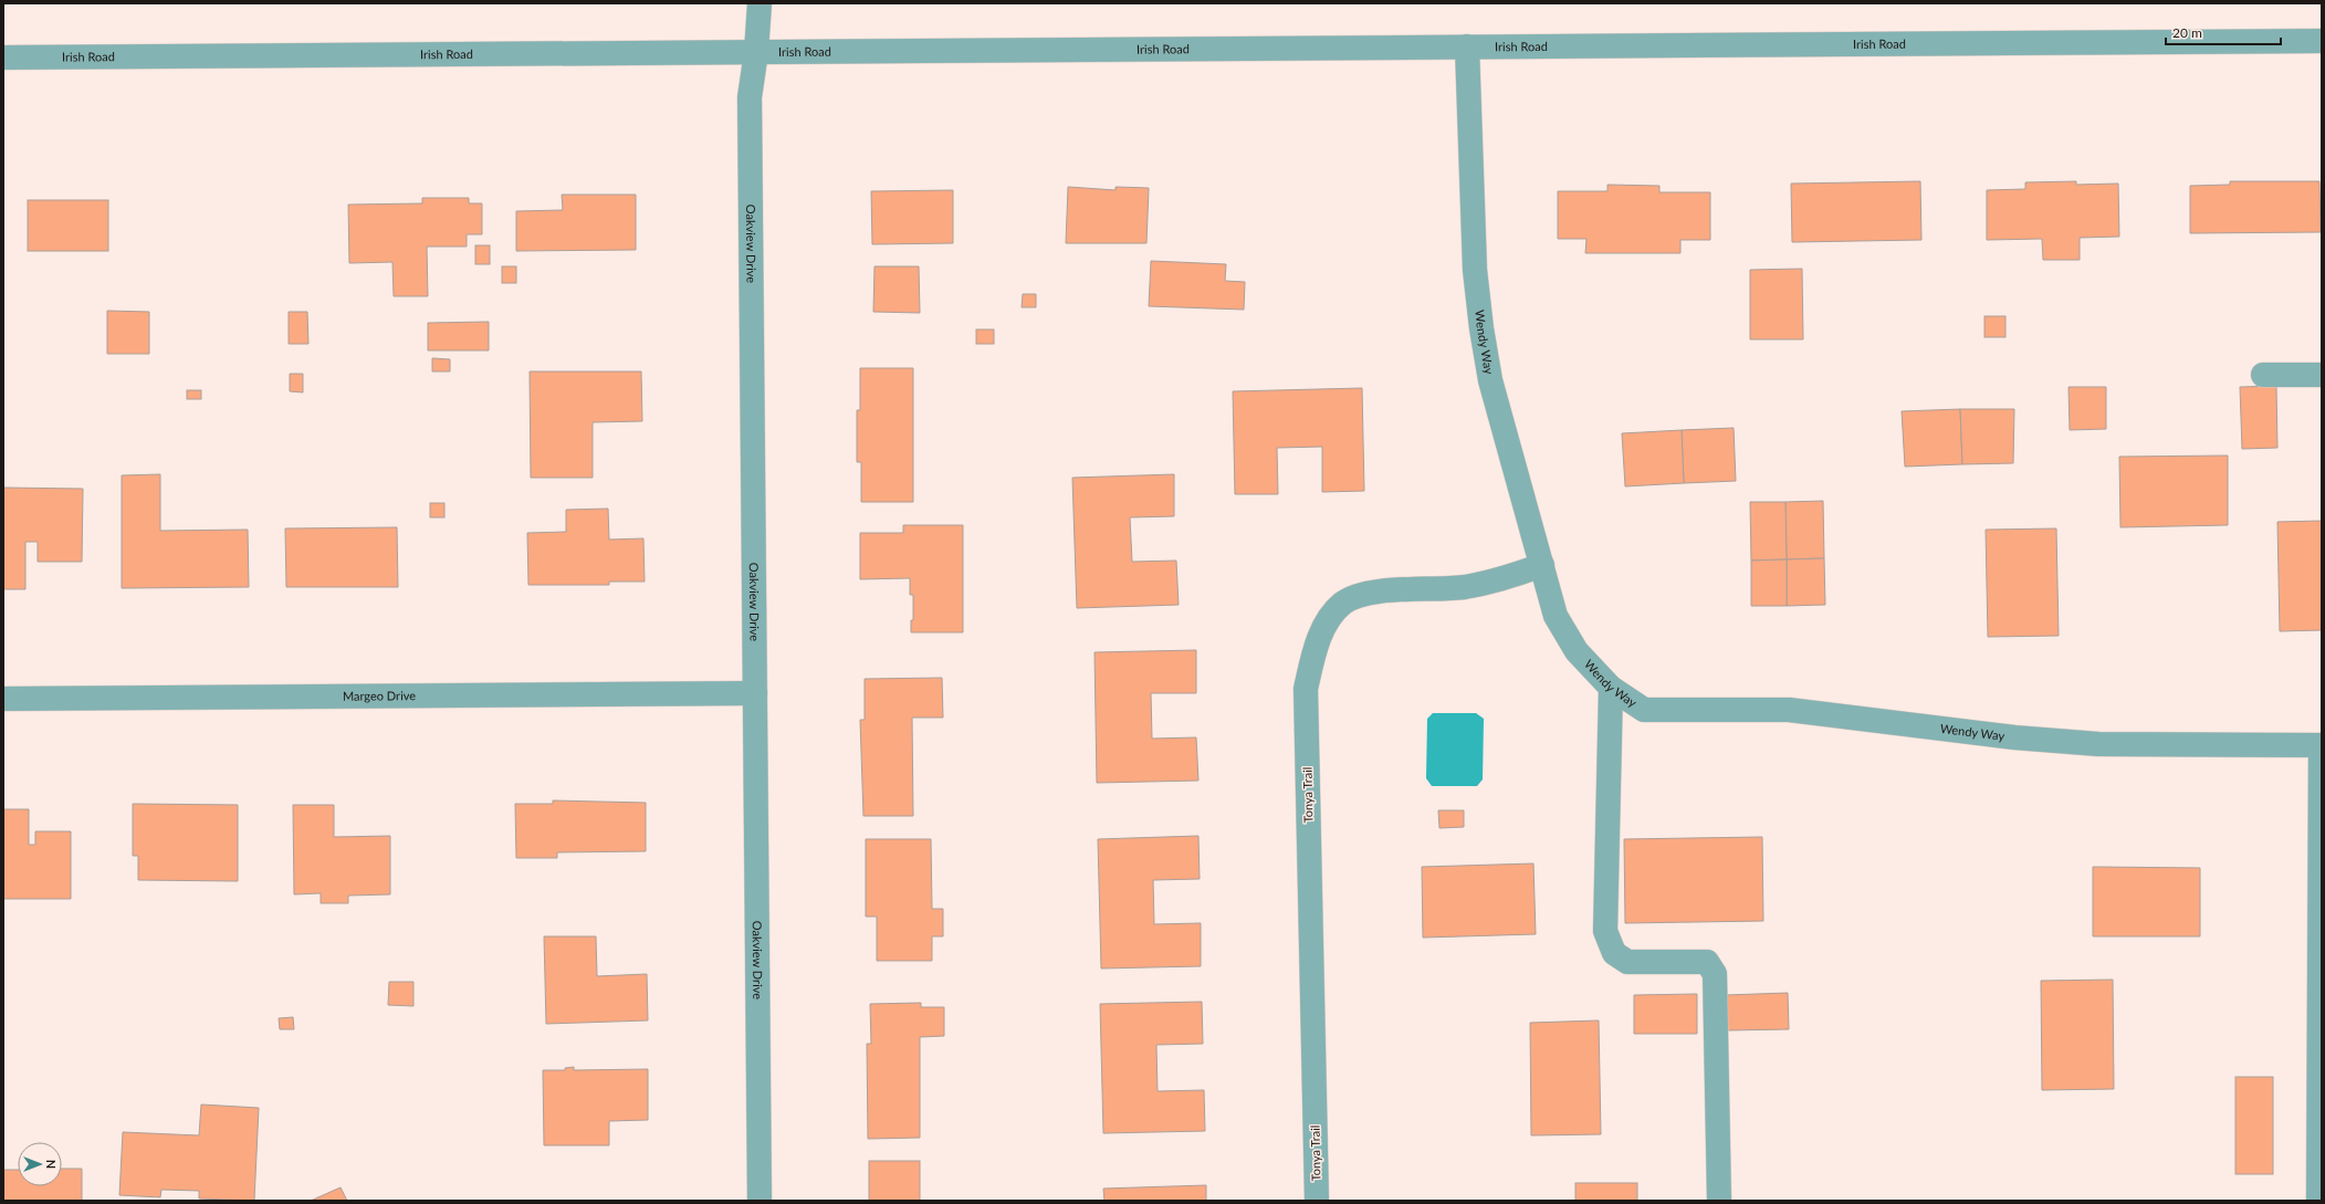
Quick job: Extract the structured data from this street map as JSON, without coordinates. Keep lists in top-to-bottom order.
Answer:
{
  "streets": {
    "street": [
      "Irish Road",
      "Oakview Drive",
      "Wendy Way",
      "Margeo Drive",
      "Tonya Trail"
    ]
  },
  "crossings": [
    ["Irish Road", "Oakview Drive"],
    ["Irish Road", "Wendy Way"],
    ["Oakview Drive", "Margeo Drive"],
    ["Wendy Way", "Tonya Trail"]
  ],
  "scale_bar": "20 m",
  "north": "right"
}
